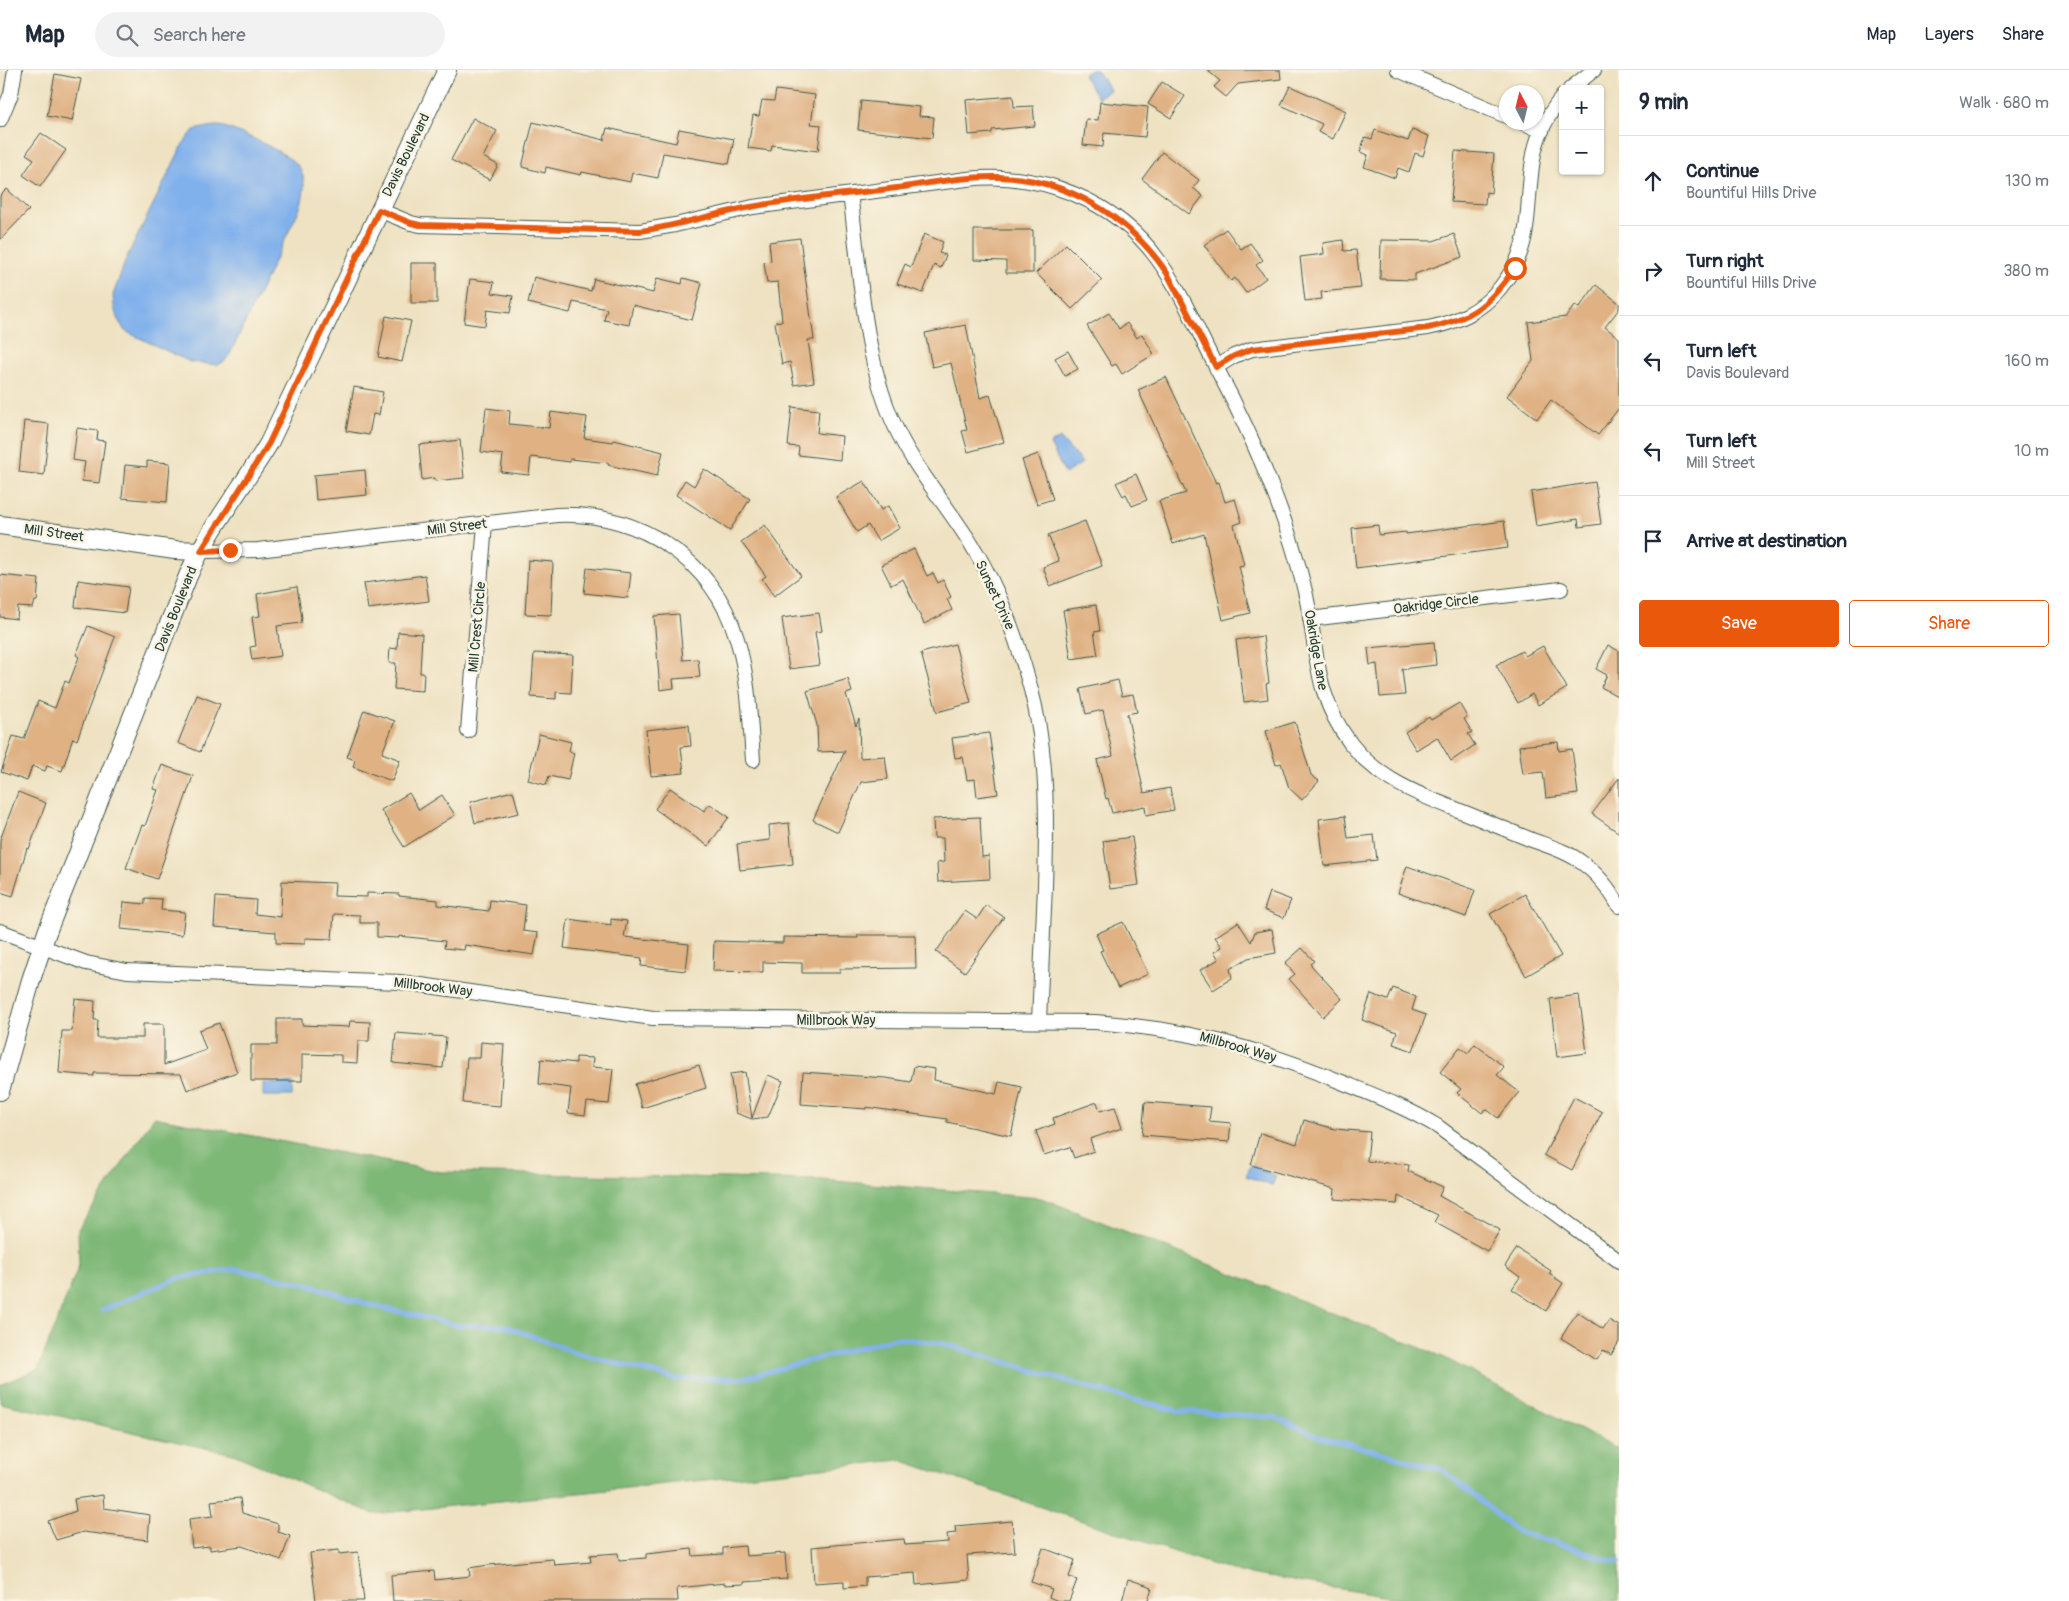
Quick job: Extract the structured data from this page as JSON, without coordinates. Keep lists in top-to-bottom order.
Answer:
{
  "streets": {
    "street": [
      "Davis Boulevard",
      "Mill Street",
      "Sunset Drive",
      "Oakridge Circle",
      "Mill Crest Circle",
      "Oakridge Lane",
      "Millbrook Way"
    ]
  },
  "crossings": [
    ["Davis Boulevard", "Mill Street"],
    ["Davis Boulevard", "Oakridge Lane"],
    ["Davis Boulevard", "Millbrook Way"],
    ["Mill Street", "Mill Crest Circle"],
    ["Sunset Drive", "Oakridge Lane"],
    ["Sunset Drive", "Millbrook Way"],
    ["Oakridge Circle", "Oakridge Lane"]
  ],
  "north": "top",
  "page": {
    "header": "Map",
    "search": "Search here",
    "nav": ["Map", "Layers", "Share"],
    "heading": ["9 min", "Walk · 680 m"],
    "map_buttons": ["+", "−"],
    "list": [
      ["Continue", "Bountiful Hills Drive", "130 m"],
      ["Turn right", "Bountiful Hills Drive", "380 m"],
      ["Turn left", "Davis Boulevard", "160 m"],
      ["Turn left", "Mill Street", "10 m"],
      "Arrive at destination"
    ],
    "buttons": ["Save", "Share"]
  }
}
